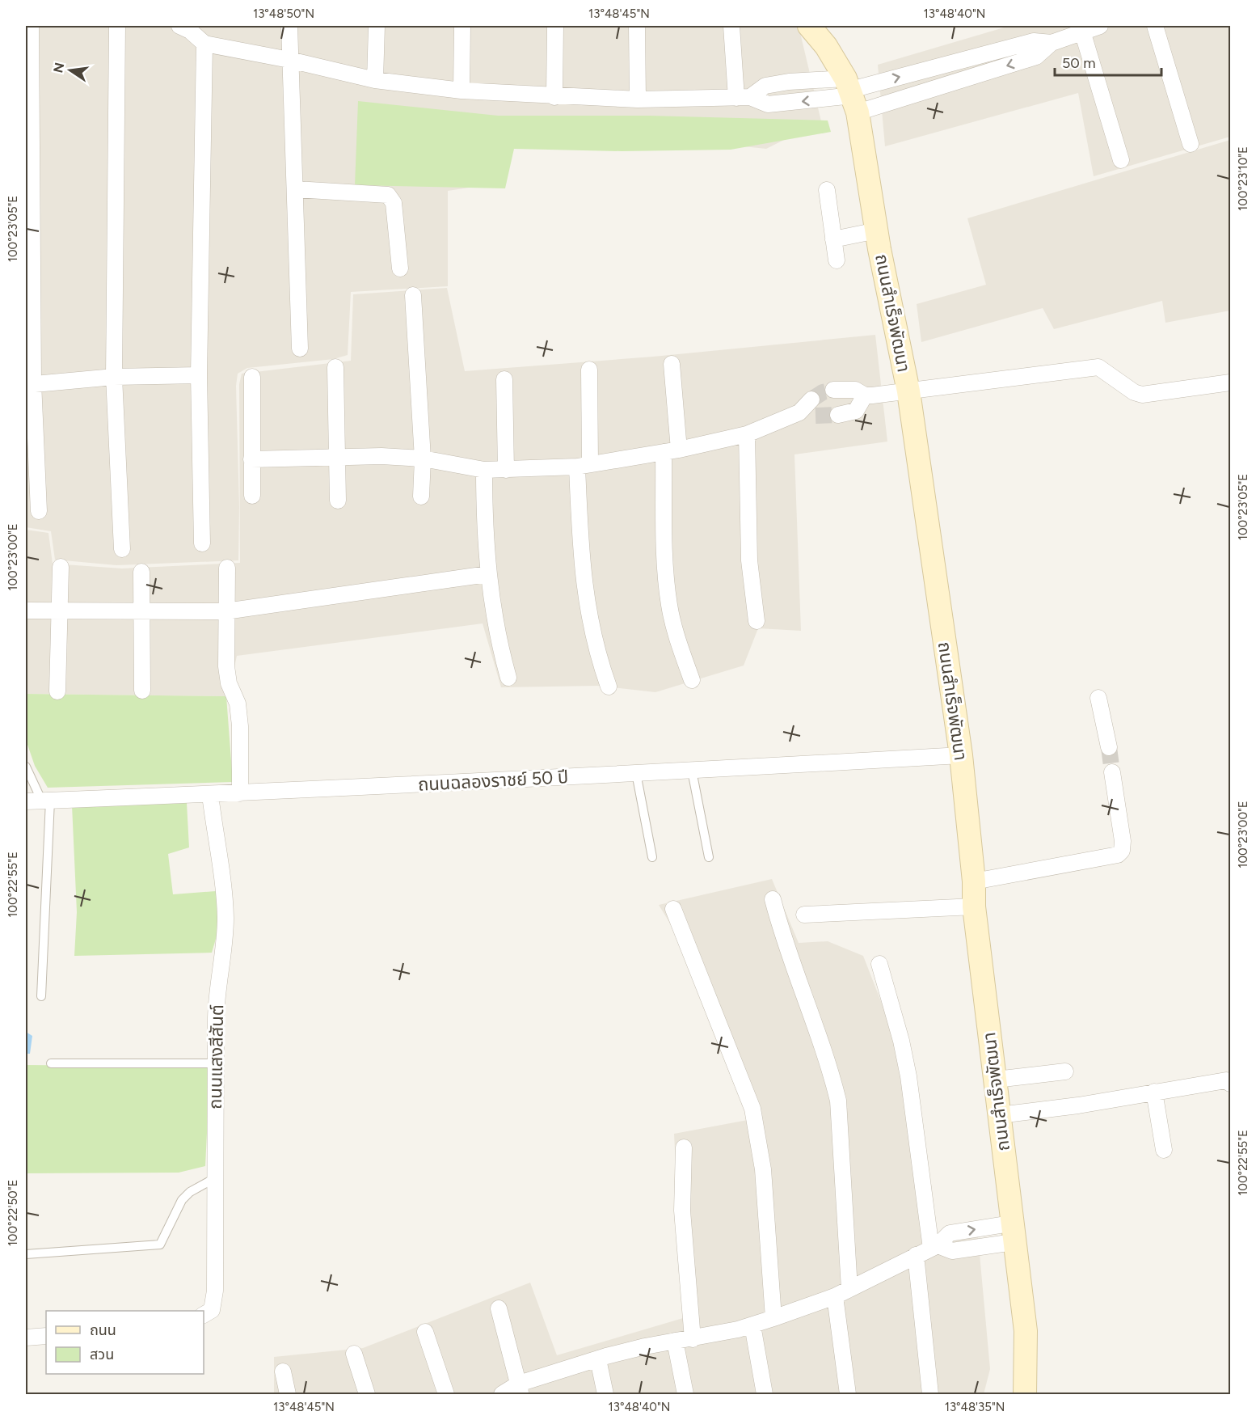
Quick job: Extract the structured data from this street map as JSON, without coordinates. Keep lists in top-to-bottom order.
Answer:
{
  "streets": {
    "street": ["ถนนสำเร็จพัฒนา", "ถนนฉลองราชย์ 50 ปี", "ถนนแสงสีสันต์"]
  },
  "crossings": [
    ["ถนนสำเร็จพัฒนา", "ถนนฉลองราชย์ 50 ปี"],
    ["ถนนฉลองราชย์ 50 ปี", "ถนนแสงสีสันต์"]
  ],
  "legend": ["ถนน", "สวน"],
  "scale_bar": "50 m",
  "north": "left",
  "coordinates": [
    "13°48'50\"N",
    "13°48'45\"N",
    "13°48'40\"N",
    "100°23'10\"E",
    "100°23'05\"E",
    "100°23'00\"E",
    "100°22'55\"E",
    "100°22'50\"E",
    "13°48'35\"N"
  ]
}
